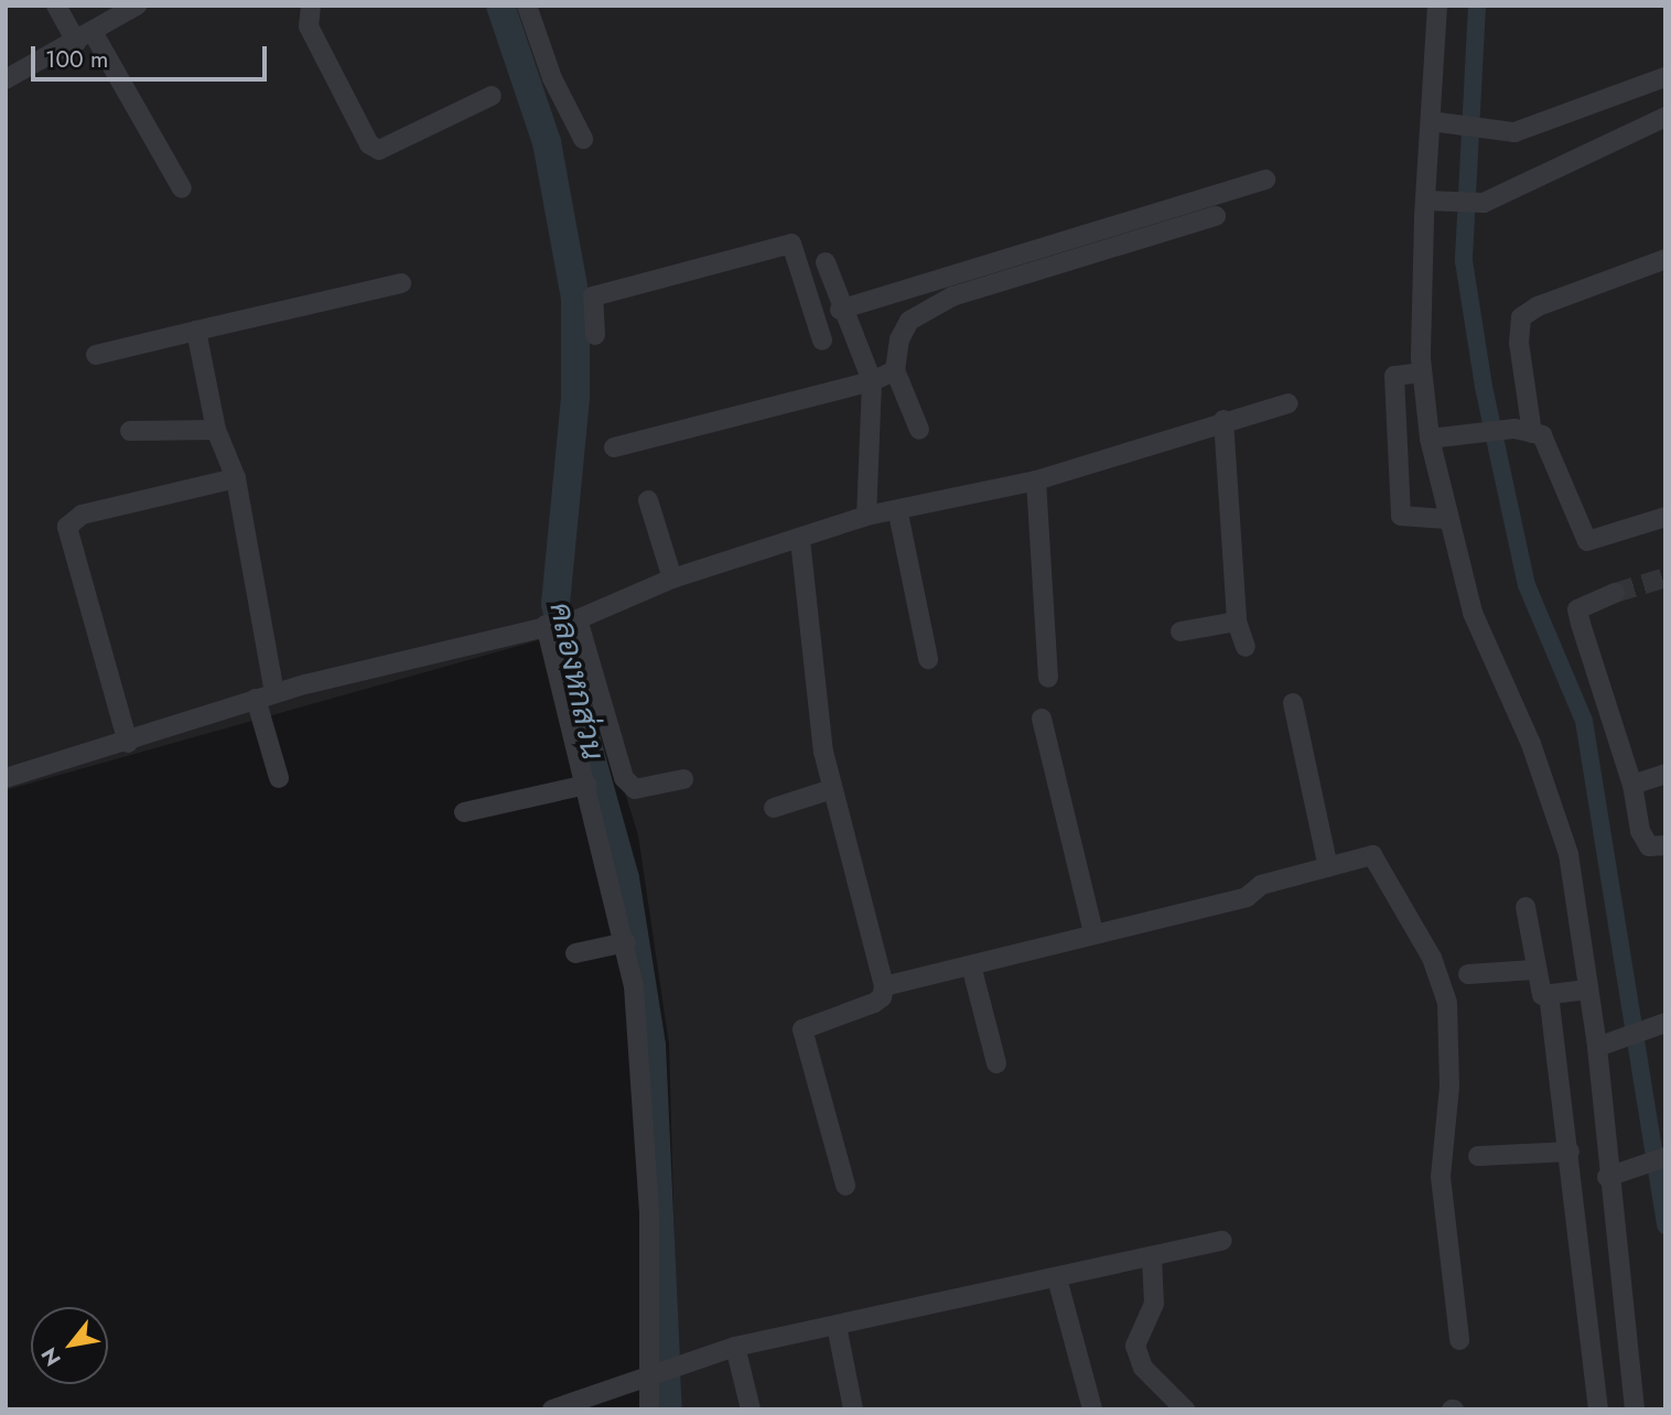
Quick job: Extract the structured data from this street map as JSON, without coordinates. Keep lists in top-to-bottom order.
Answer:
{
  "water": ["คลองหกส่วน"],
  "scale_bar": "100 m",
  "north": "bottom left"
}
